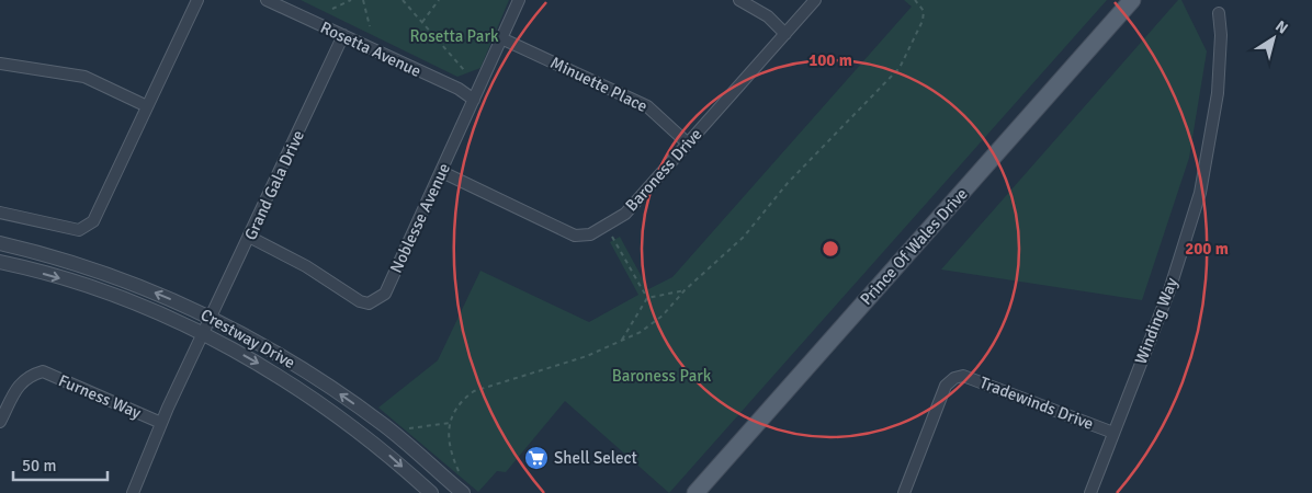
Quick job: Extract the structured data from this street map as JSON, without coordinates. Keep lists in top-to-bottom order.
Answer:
{
  "streets": {
    "main road": ["Prince Of Wales Drive"],
    "street": [
      "Rosetta Avenue",
      "Minuette Place",
      "Baroness Drive",
      "Grand Gala Drive",
      "Noblesse Avenue",
      "Winding Way",
      "Crestway Drive",
      "Furness Way",
      "Tradewinds Drive"
    ]
  },
  "crossings": [
    ["Rosetta Avenue", "Grand Gala Drive"],
    ["Rosetta Avenue", "Noblesse Avenue"],
    ["Minuette Place", "Baroness Drive"],
    ["Minuette Place", "Noblesse Avenue"],
    ["Baroness Drive", "Noblesse Avenue"],
    ["Grand Gala Drive", "Noblesse Avenue"],
    ["Grand Gala Drive", "Crestway Drive"],
    ["Grand Gala Drive", "Furness Way"],
    ["Winding Way", "Tradewinds Drive"]
  ],
  "parks": ["Rosetta Park", "Baroness Park"],
  "places": {
    "supermarket": ["Shell Select"]
  },
  "scale_bar": "50 m",
  "north": "top right",
  "rings": ["100 m", "200 m"]
}
